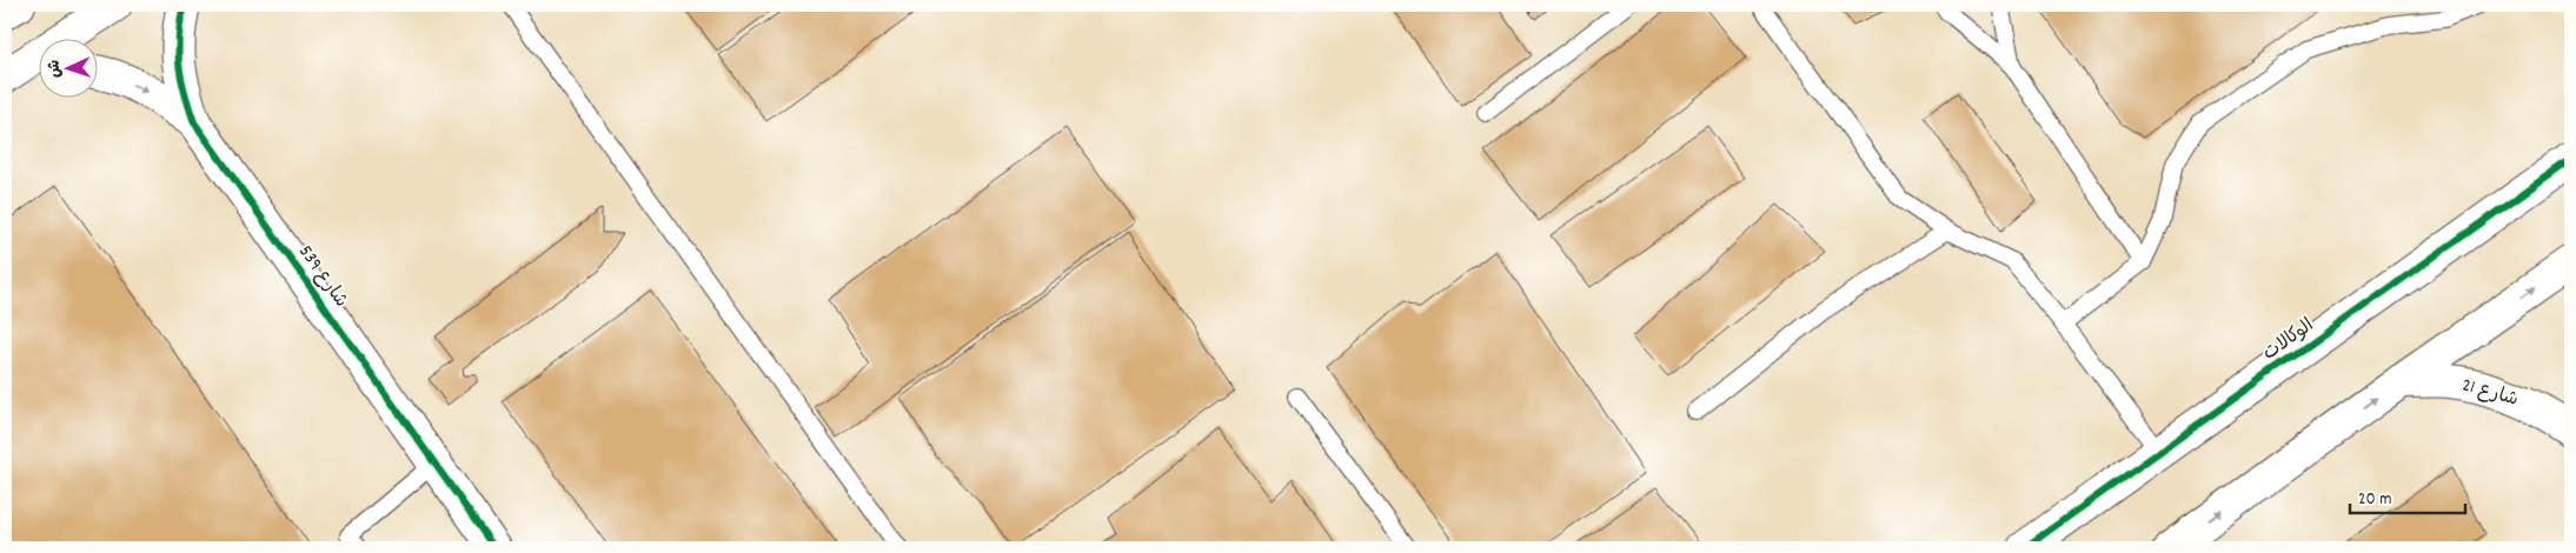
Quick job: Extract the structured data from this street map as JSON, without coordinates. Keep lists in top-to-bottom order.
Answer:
{
  "streets": {
    "main road": ["شارع 539", "الوكالات", "شارع 21"]
  },
  "scale_bar": "20 m",
  "north": "left"
}
